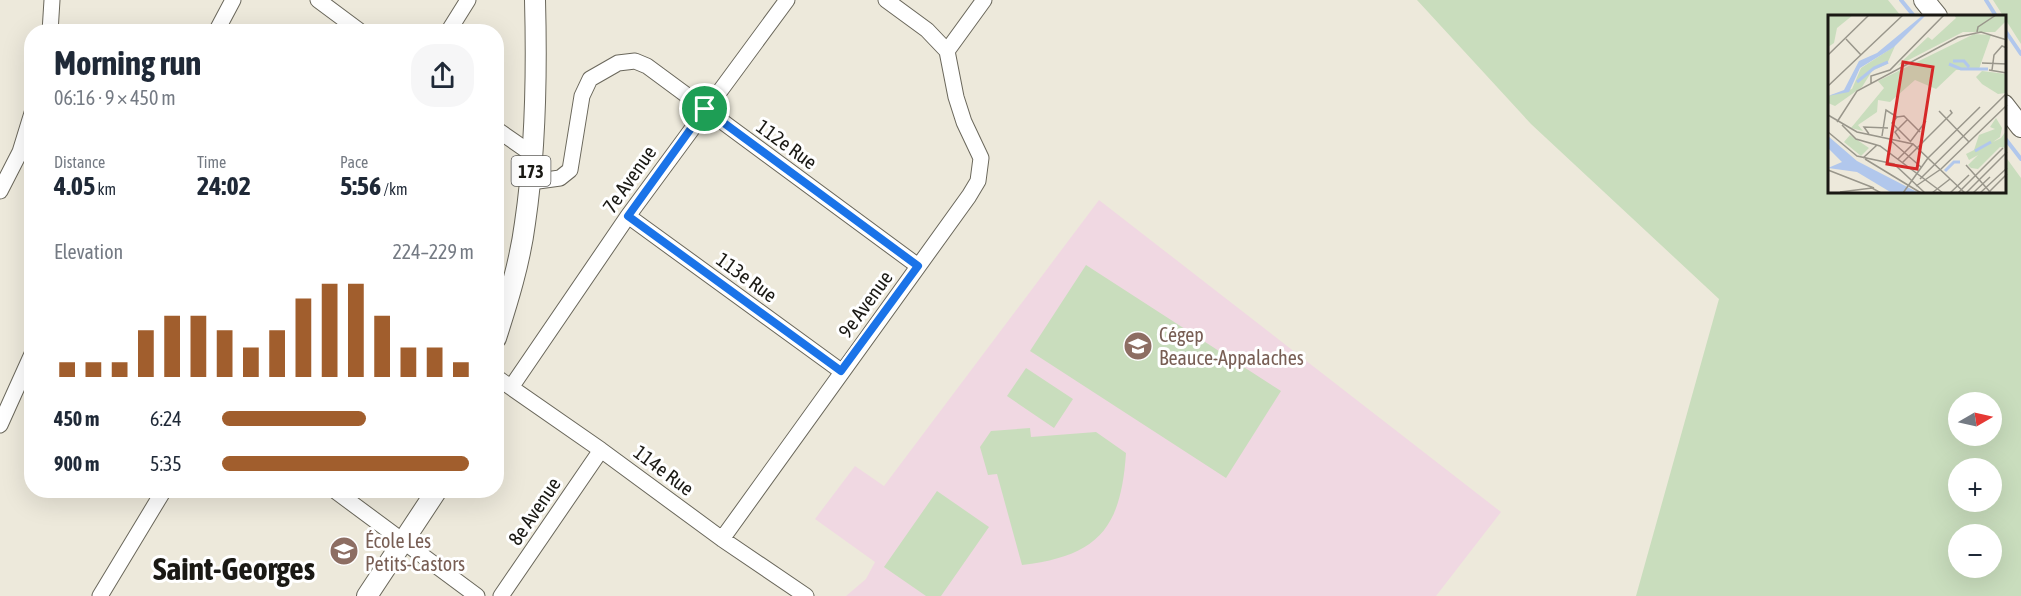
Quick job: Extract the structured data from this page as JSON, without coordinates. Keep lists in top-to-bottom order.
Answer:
{
  "streets": {
    "main road": ["173"],
    "street": [
      "112e Rue",
      "7e Avenue",
      "113e Rue",
      "9e Avenue",
      "114e Rue",
      "8e Avenue"
    ]
  },
  "crossings": [
    ["112e Rue", "173"],
    ["112e Rue", "7e Avenue"],
    ["112e Rue", "9e Avenue"],
    ["7e Avenue", "113e Rue"],
    ["7e Avenue", "114e Rue"],
    ["113e Rue", "9e Avenue"],
    ["9e Avenue", "114e Rue"],
    ["114e Rue", "8e Avenue"]
  ],
  "districts": ["Saint-Georges"],
  "places": {
    "school or university": ["Cégep Beauce-Appalaches", "École Les Petits-Castors"]
  },
  "north": "right",
  "page": {
    "heading": ["Morning run", "06:16 · 9 × 450 m"],
    "stats": [
      ["Distance", "4.05 km"],
      ["Time", "24:02"],
      ["Pace", "5:56 /km"]
    ],
    "chart": ["Elevation", "224–229 m"],
    "map_buttons": ["+", "−"],
    "list": [
      {
        "name": "450 m",
        "note": "6:24"
      },
      {
        "name": "900 m",
        "note": "5:35"
      }
    ]
  }
}
